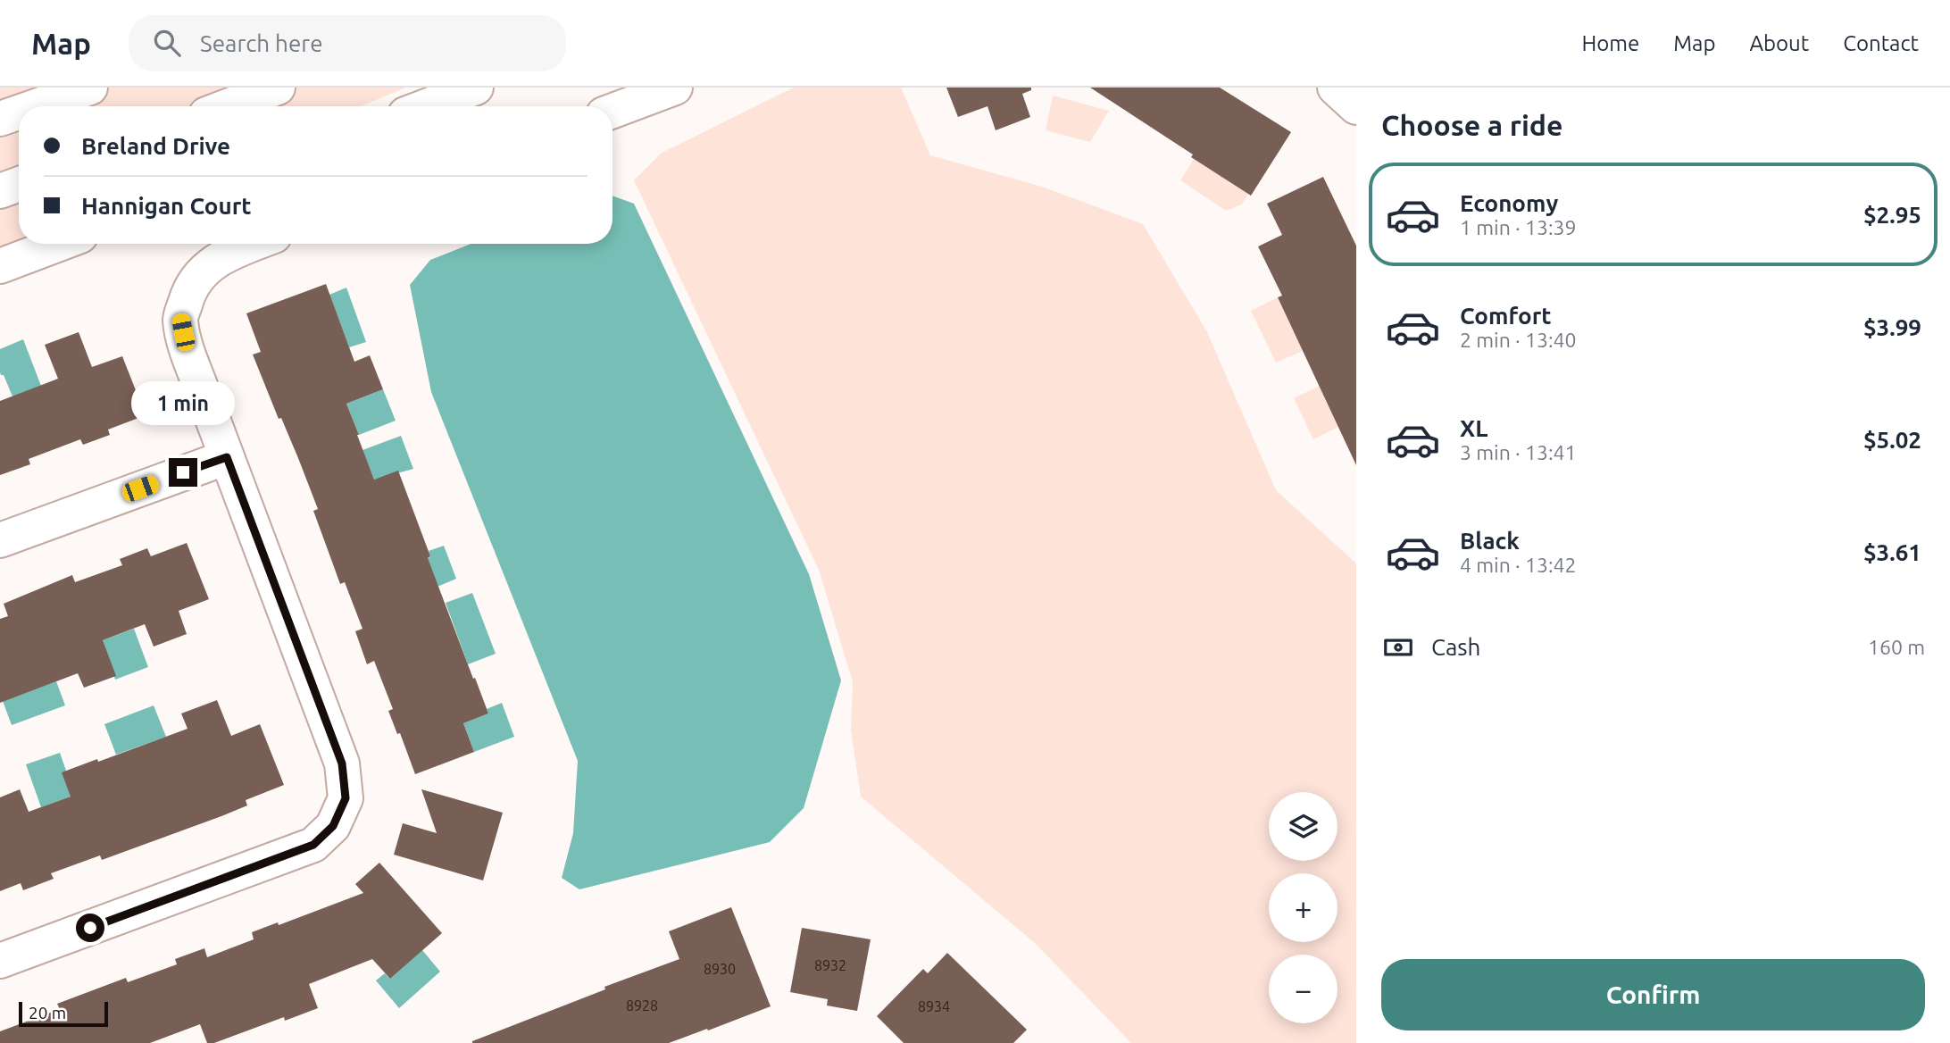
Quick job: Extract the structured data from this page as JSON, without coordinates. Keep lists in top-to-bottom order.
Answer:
{
  "house_numbers": [
    "8932",
    "8930",
    "8928",
    "8934"
  ],
  "scale_bar": "20 m",
  "page": {
    "header": "Map",
    "search": "Search here",
    "nav": [
      "Home",
      "Map",
      "About",
      "Contact"
    ],
    "heading": "Choose a ride",
    "banner": ["Breland Drive", "Hannigan Court"],
    "list": [
      {
        "name": "Economy",
        "note": "1 min · 13:39",
        "value": "$2.95"
      },
      {
        "name": "Comfort",
        "note": "2 min · 13:40",
        "value": "$3.99"
      },
      {
        "name": "XL",
        "note": "3 min · 13:41",
        "value": "$5.02"
      },
      {
        "name": "Black",
        "note": "4 min · 13:42",
        "value": "$3.61"
      }
    ],
    "bubble": "1 min",
    "pay": ["Cash", "160 m"],
    "map_buttons": ["+", "−"],
    "buttons": "Confirm",
    "scale": "20 m"
  }
}
